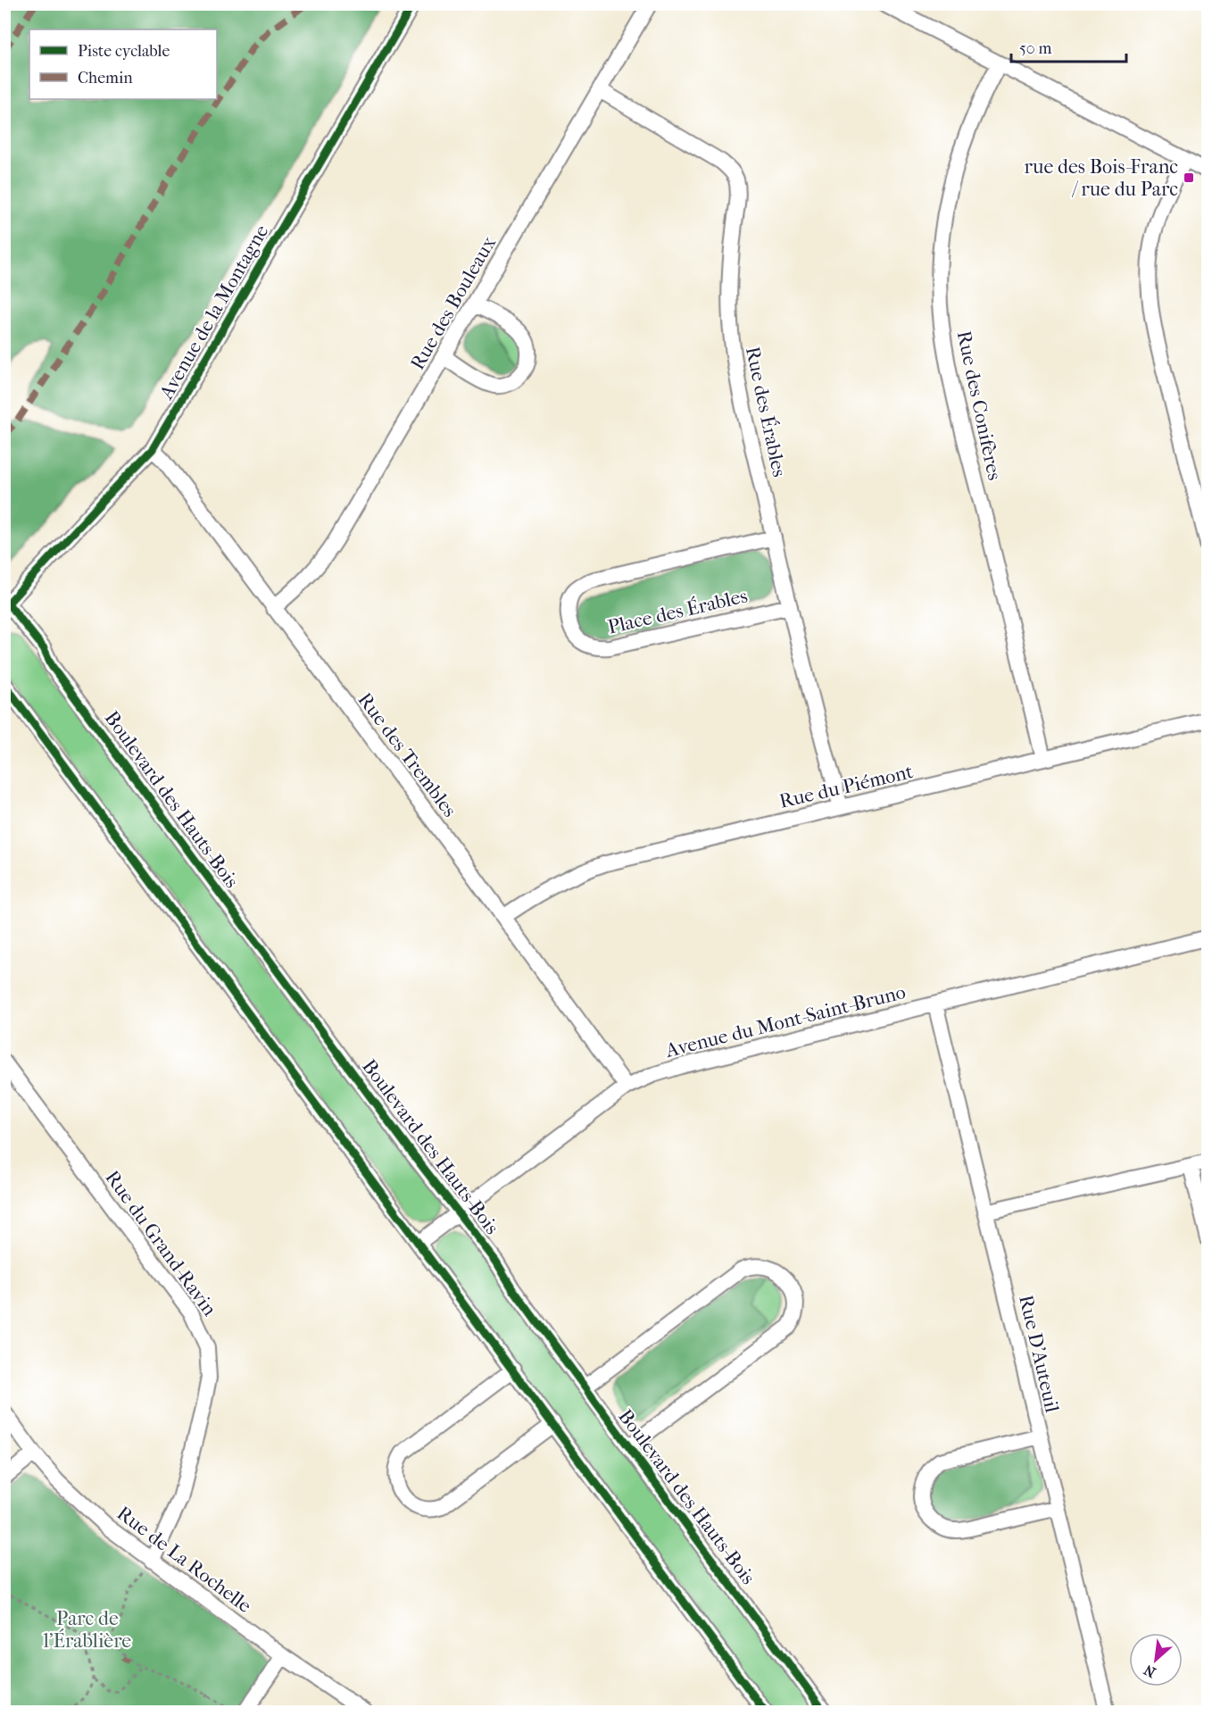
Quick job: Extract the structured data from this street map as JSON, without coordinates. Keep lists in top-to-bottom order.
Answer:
{
  "streets": {
    "street": [
      "Rue des Bouleaux",
      "Avenue de la Montagne",
      "Rue des Conifères",
      "Rue des Érables",
      "Place des Érables",
      "Rue des Trembles",
      "Rue du Piémont",
      "Boulevard des Hauts-Bois",
      "Avenue du Mont-Saint-Bruno",
      "Rue du Grand-Ravin",
      "Rue D'Auteuil",
      "Rue de La Rochelle"
    ]
  },
  "crossings": [
    ["Rue des Bouleaux", "Rue des Érables"],
    ["Rue des Bouleaux", "Rue des Trembles"],
    ["Avenue de la Montagne", "Rue des Trembles"],
    ["Avenue de la Montagne", "Boulevard des Hauts-Bois"],
    ["Rue des Conifères", "Rue du Piémont"],
    ["Rue des Érables", "Place des Érables"],
    ["Rue des Érables", "Rue du Piémont"],
    ["Rue des Trembles", "Rue du Piémont"],
    ["Rue des Trembles", "Avenue du Mont-Saint-Bruno"],
    ["Boulevard des Hauts-Bois", "Avenue du Mont-Saint-Bruno"],
    ["Avenue du Mont-Saint-Bruno", "Rue D'Auteuil"],
    ["Rue du Grand-Ravin", "Rue de La Rochelle"]
  ],
  "parks": ["Parc de l'Érablière"],
  "places": {
    "transit": ["rue des Bois-Franc / rue du Parc"]
  },
  "legend": ["Piste cyclable", "Chemin"],
  "scale_bar": "50 m",
  "north": "bottom left"
}
